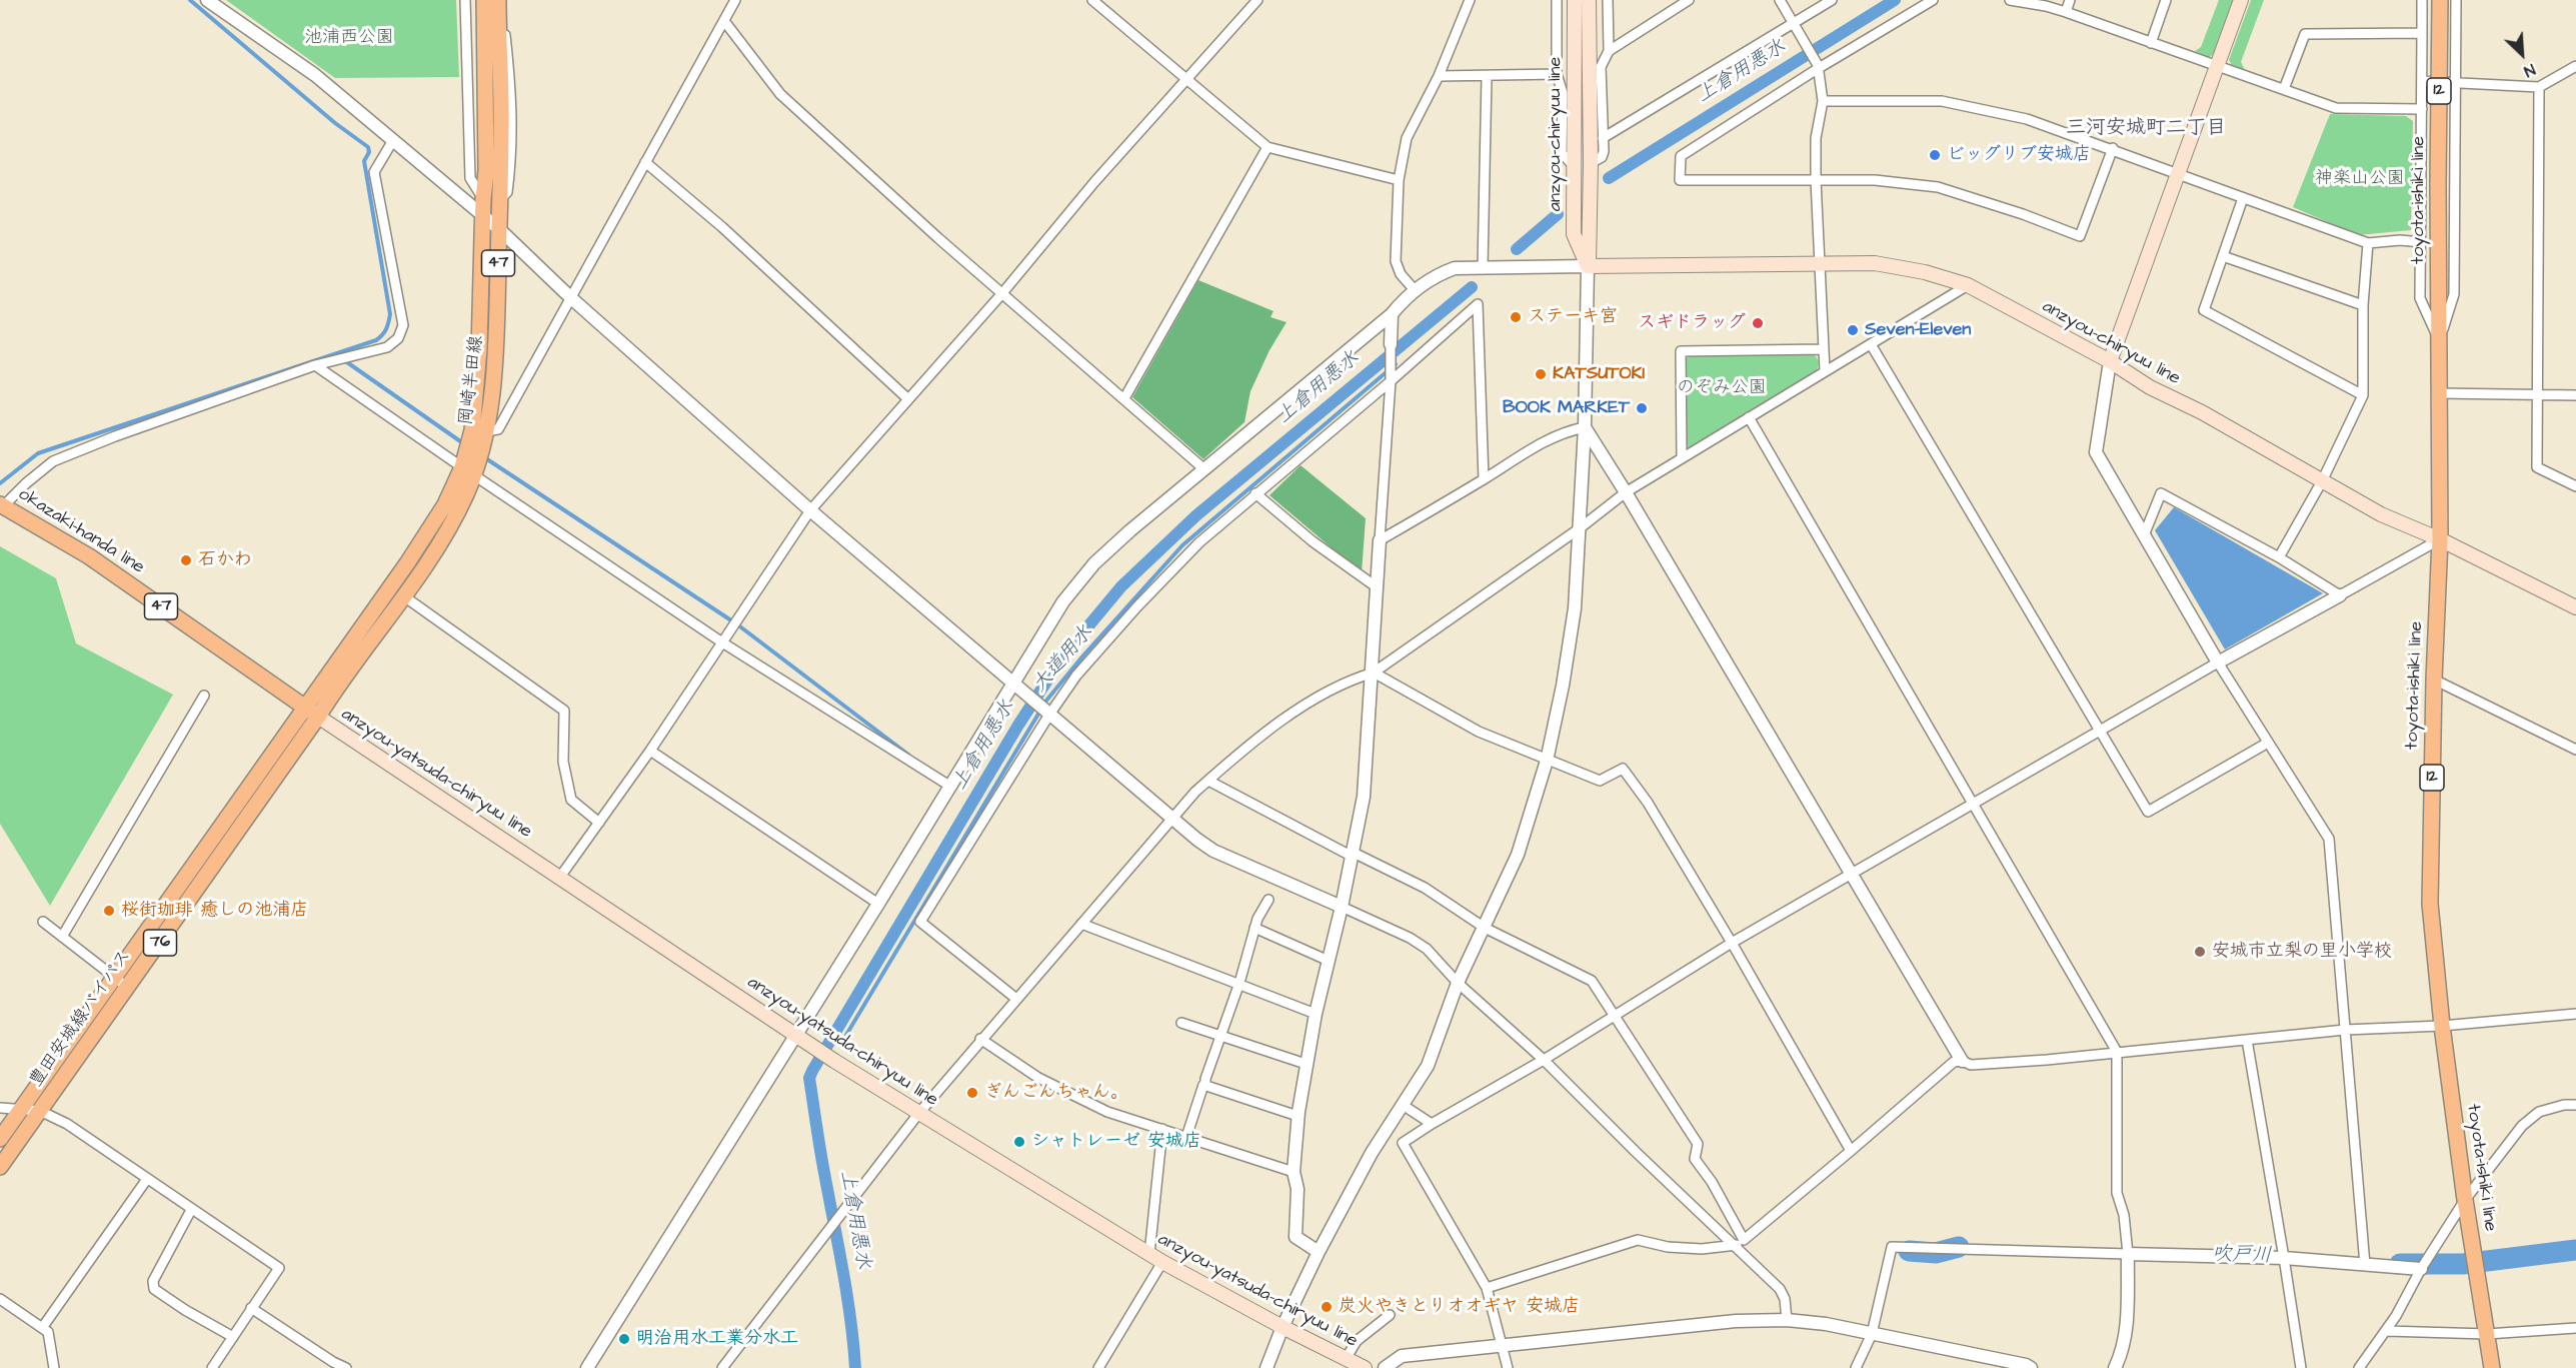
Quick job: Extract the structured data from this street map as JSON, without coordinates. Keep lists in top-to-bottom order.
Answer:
{
  "streets": {
    "main road": [
      "12",
      "anzyou-chiryuu line",
      "toyota-ishiki line",
      "47",
      "岡崎半田線",
      "okazaki-handa line",
      "anzyou-yatsuda-chiryuu line",
      "76",
      "豊田安城線バイパス"
    ]
  },
  "crossings": [
    ["anzyou-chiryuu line", "toyota-ishiki line"],
    ["岡崎半田線", "okazaki-handa line"],
    ["岡崎半田線", "anzyou-yatsuda-chiryuu line"],
    ["岡崎半田線", "豊田安城線バイパス"],
    ["okazaki-handa line", "anzyou-yatsuda-chiryuu line"],
    ["okazaki-handa line", "豊田安城線バイパス"],
    ["anzyou-yatsuda-chiryuu line", "豊田安城線バイパス"]
  ],
  "districts": ["三河安城町二丁目"],
  "water": ["上倉用悪水", "大道用水", "吹戸川"],
  "parks": ["池浦西公園", "神楽山公園", "のぞみ公園"],
  "places": [
    "ビッグリブ安城店",
    "ステーキ宮",
    "スギドラッグ",
    "Seven-Eleven",
    "KATSUTOKI",
    "BOOK MARKET",
    "石かわ",
    "桜街珈琲 癒しの池浦店",
    "安城市立梨の里小学校",
    "ぎんごんちゃん。",
    "シャトレーゼ 安城店",
    "炭火やきとりオオギヤ 安城店",
    "明治用水工業分水工"
  ],
  "north": "bottom right"
}
